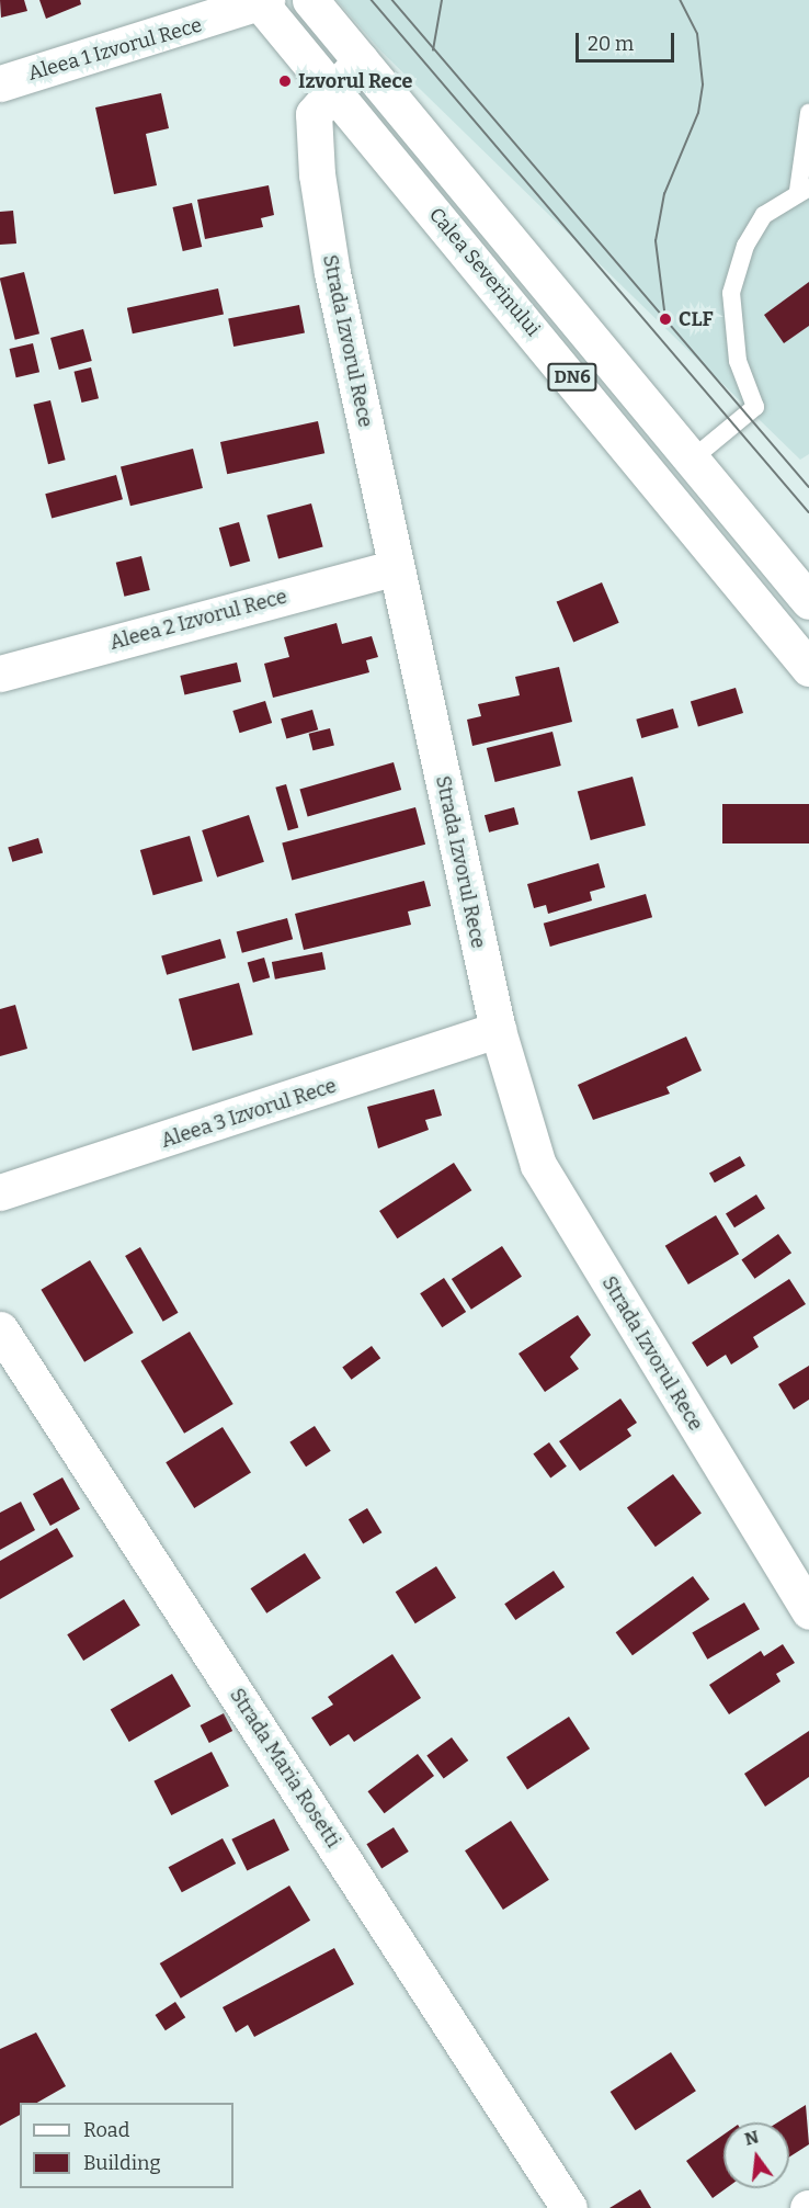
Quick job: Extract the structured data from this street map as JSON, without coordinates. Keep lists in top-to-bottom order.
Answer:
{
  "streets": {
    "street": [
      "Aleea 1 Izvorul Rece",
      "Calea Severinului",
      "Strada Izvorul Rece",
      "DN6",
      "Aleea 2 Izvorul Rece",
      "Aleea 3 Izvorul Rece",
      "Strada Maria Rosetti"
    ]
  },
  "crossings": [
    ["Aleea 1 Izvorul Rece", "Calea Severinului"],
    ["Calea Severinului", "Strada Izvorul Rece"],
    ["Strada Izvorul Rece", "Aleea 2 Izvorul Rece"],
    ["Strada Izvorul Rece", "Aleea 3 Izvorul Rece"]
  ],
  "places": ["Izvorul Rece", "CLF"],
  "legend": ["Road", "Building"],
  "scale_bar": "20 m",
  "north": "top"
}
